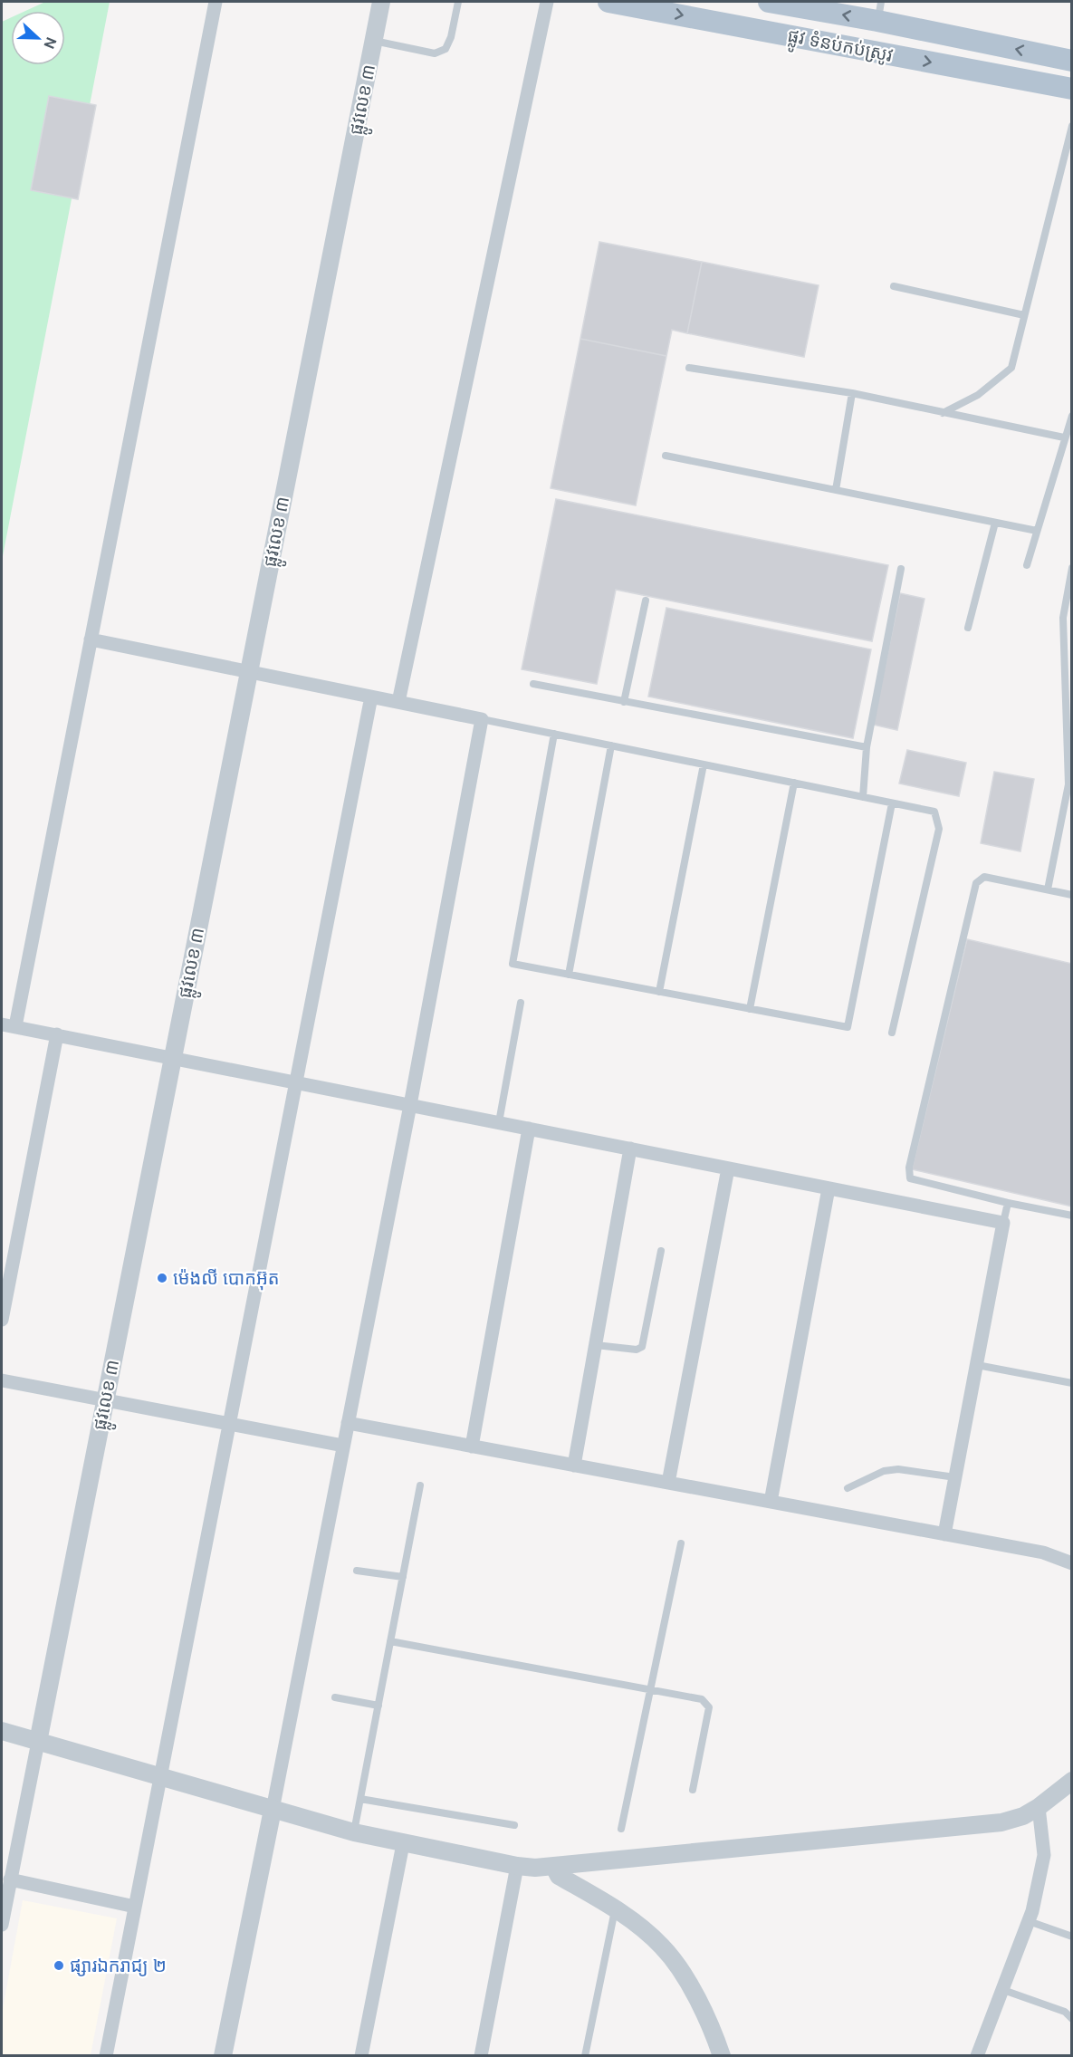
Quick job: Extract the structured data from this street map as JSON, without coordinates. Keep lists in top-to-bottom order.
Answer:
{
  "streets": {
    "main road": ["ផ្លូវ ទំនប់កប់ស្រូវ"],
    "street": ["ផ្លូវលេខ ៣"]
  },
  "places": ["ម៉េងលី បោកអ៊ុត", "ផ្សារឯករាជ្យ ២"],
  "north": "right"
}
